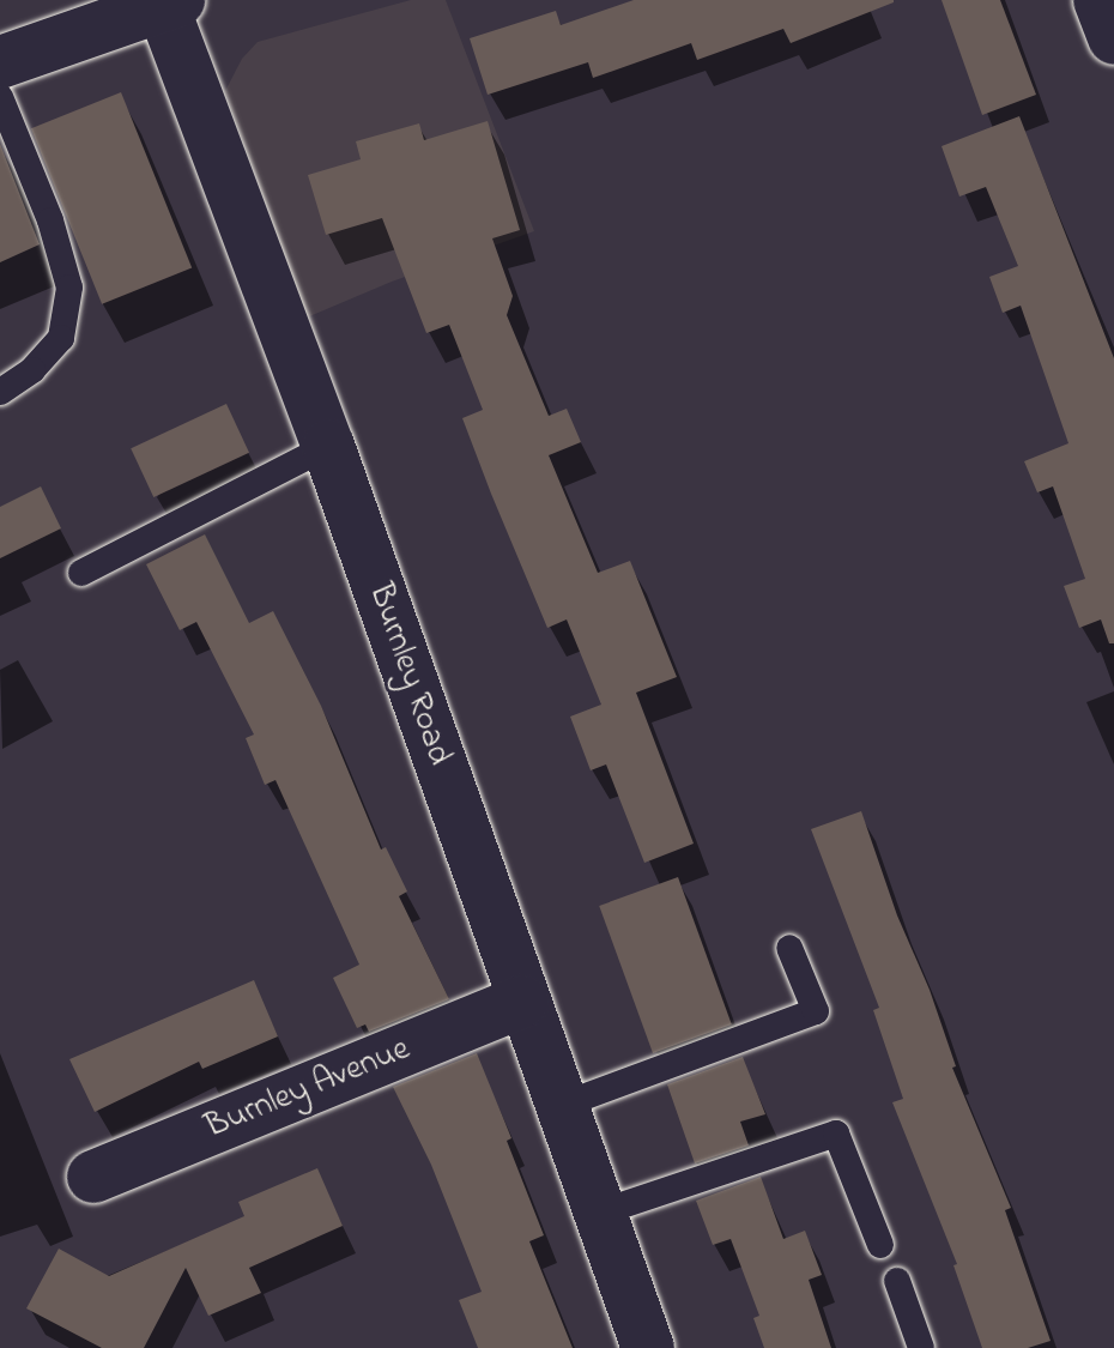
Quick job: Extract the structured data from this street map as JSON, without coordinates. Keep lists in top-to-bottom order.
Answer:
{
  "streets": {
    "street": ["Burnley Road", "Burnley Avenue"]
  },
  "crossings": [
    ["Burnley Road", "Burnley Avenue"]
  ]
}
